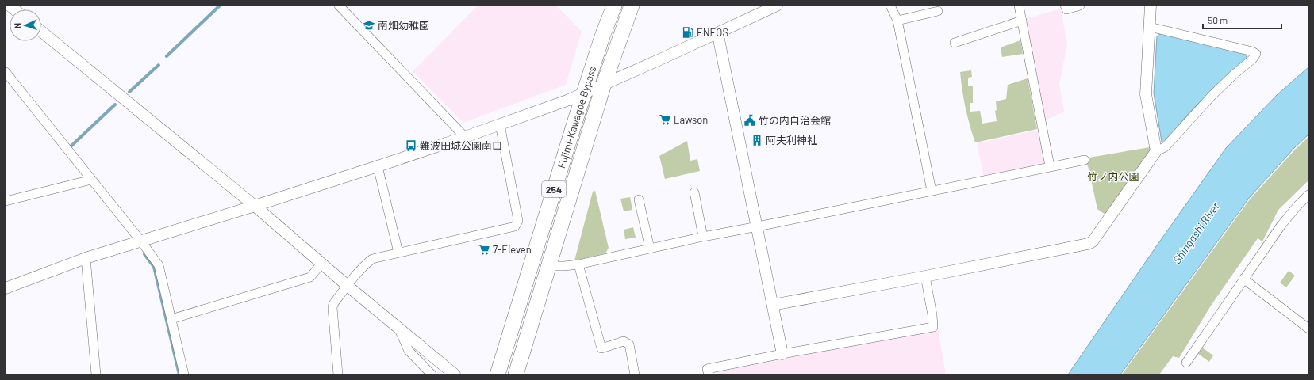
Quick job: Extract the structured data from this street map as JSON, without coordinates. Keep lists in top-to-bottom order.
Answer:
{
  "streets": {
    "highway": ["Fujimi-Kawagoe Bypass", "254"]
  },
  "water": ["Shingashi River"],
  "parks": ["竹ノ内公園"],
  "places": {
    "school or university": ["南畑幼稚園"],
    "fuel station": ["ENEOS"],
    "supermarket": ["Lawson", "7-Eleven"],
    "public building": ["竹の内自治会館"],
    "building": ["阿夫利神社"],
    "bus stop": ["難波田城公園南口"]
  },
  "scale_bar": "50 m",
  "north": "left"
}
